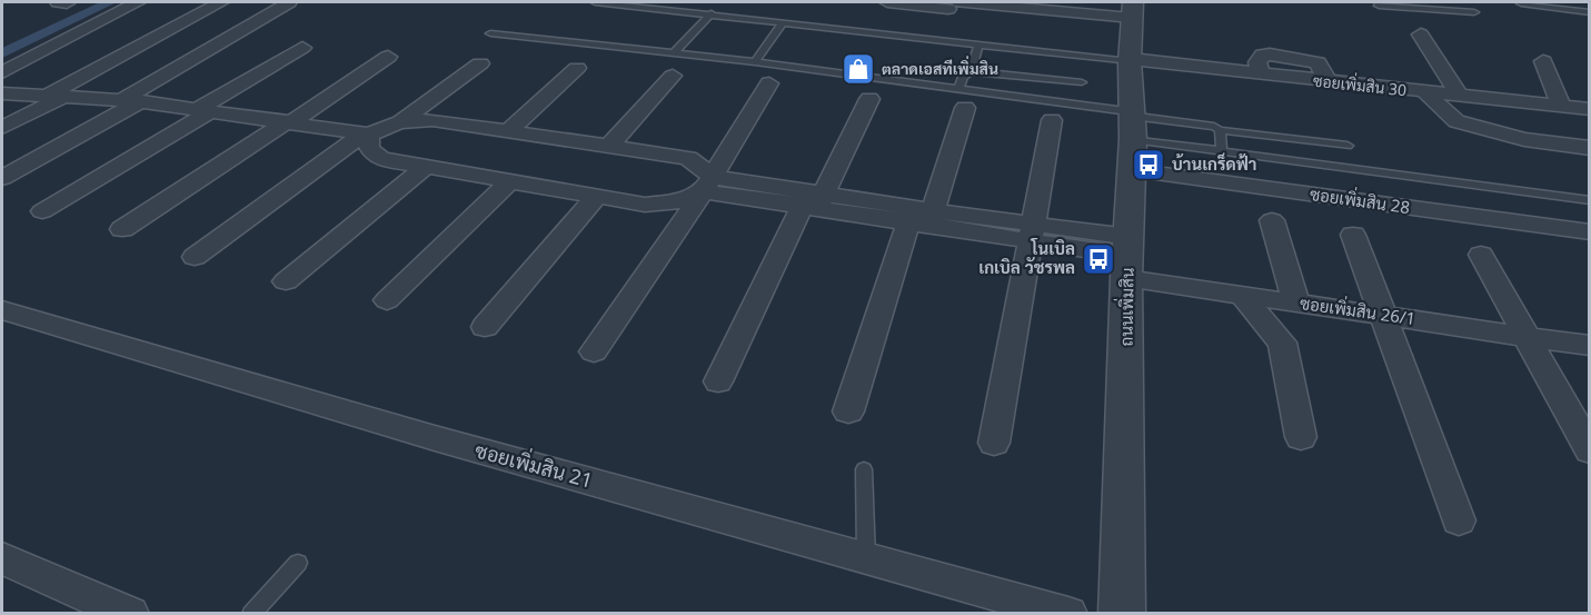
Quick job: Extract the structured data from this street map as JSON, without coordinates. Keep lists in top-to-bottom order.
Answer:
{
  "streets": {
    "street": [
      "ซอยเพิ่มสิน 30",
      "ซอยเพิ่มสิน 28",
      "ถนนเพิ่มสิน",
      "ซอยเพิ่มสิน 26/1",
      "ซอยเพิ่มสิน 21"
    ]
  },
  "crossings": [
    ["ซอยเพิ่มสิน 30", "ถนนเพิ่มสิน"],
    ["ซอยเพิ่มสิน 28", "ถนนเพิ่มสิน"],
    ["ถนนเพิ่มสิน", "ซอยเพิ่มสิน 26/1"]
  ],
  "places": {
    "shop": ["ตลาดเอสทีเพิ่มสิน"],
    "bus stop": ["บ้านเกร็ดฟ้า", "โนเบิล เกเบิล วัชรพล"]
  }
}
